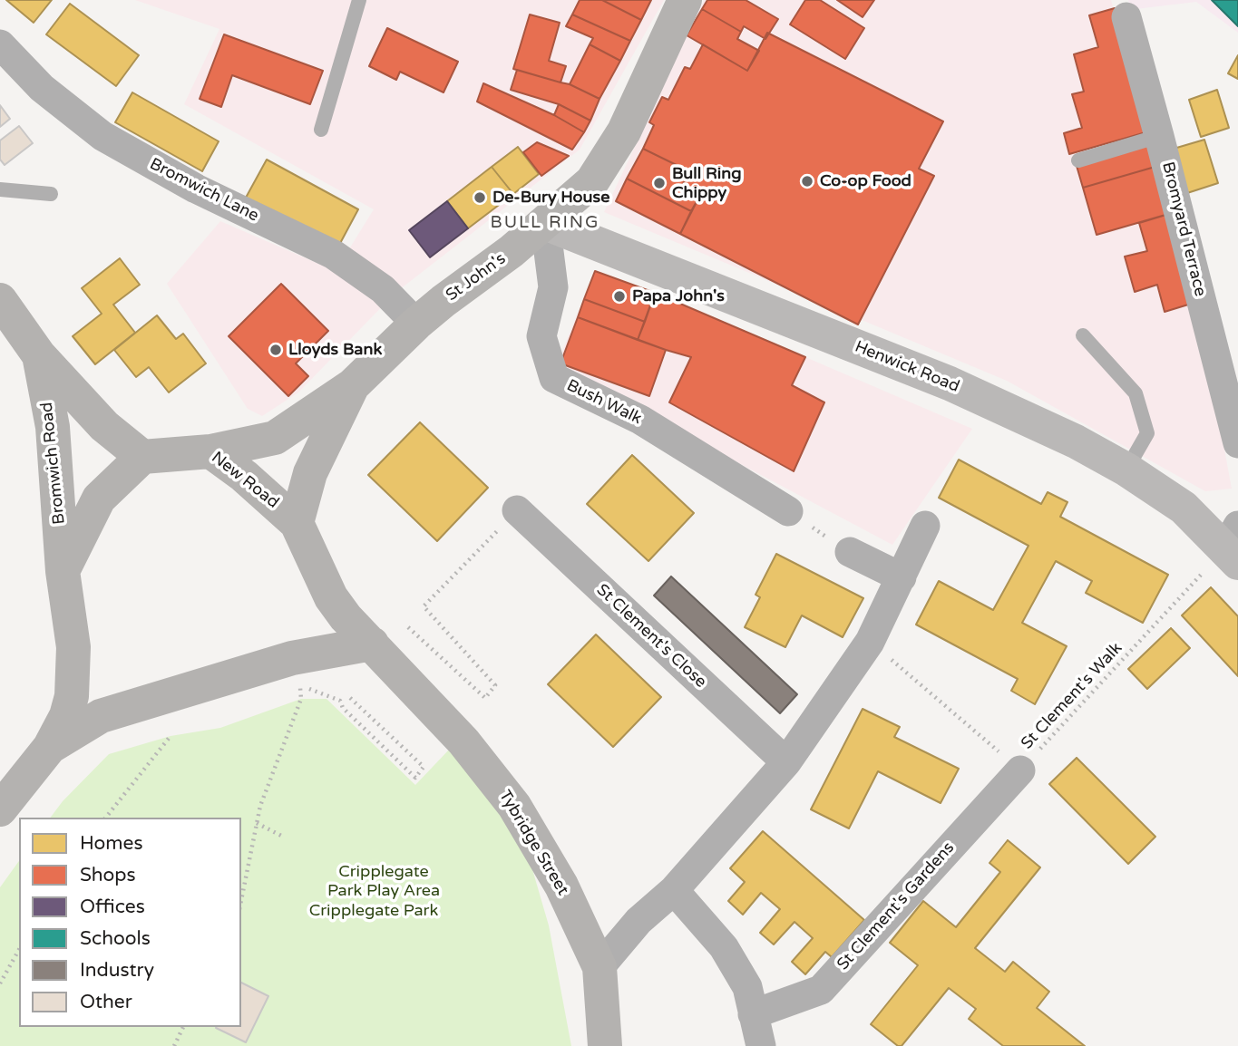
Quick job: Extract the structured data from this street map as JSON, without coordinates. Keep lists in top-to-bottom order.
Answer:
{
  "streets": {
    "main road": [
      "St John's",
      "Henwick Road",
      "Bromwich Road",
      "New Road",
      "Tybridge Street"
    ],
    "street": [
      "Bromwich Lane",
      "Bromyard Terrace",
      "Bush Walk",
      "St Clement's Close",
      "St Clement's Gardens"
    ],
    "path": ["St Clement's Walk"]
  },
  "crossings": [
    ["Bromwich Lane", "St John's"],
    ["St John's", "Henwick Road"],
    ["St John's", "Bush Walk"],
    ["St John's", "New Road"],
    ["Henwick Road", "Bush Walk"],
    ["Henwick Road", "St Clement's Walk"],
    ["Bromwich Road", "New Road"],
    ["New Road", "Tybridge Street"],
    ["St Clement's Walk", "St Clement's Gardens"]
  ],
  "districts": ["BULL RING"],
  "parks": ["Cripplegate Park Play Area", "Cripplegate Park"],
  "places": [
    "Co-op Food",
    "Bull Ring Chippy",
    "De-Bury House",
    "Papa John's",
    "Lloyds Bank"
  ],
  "legend": [
    "Homes",
    "Shops",
    "Offices",
    "Schools",
    "Industry",
    "Other"
  ]
}
